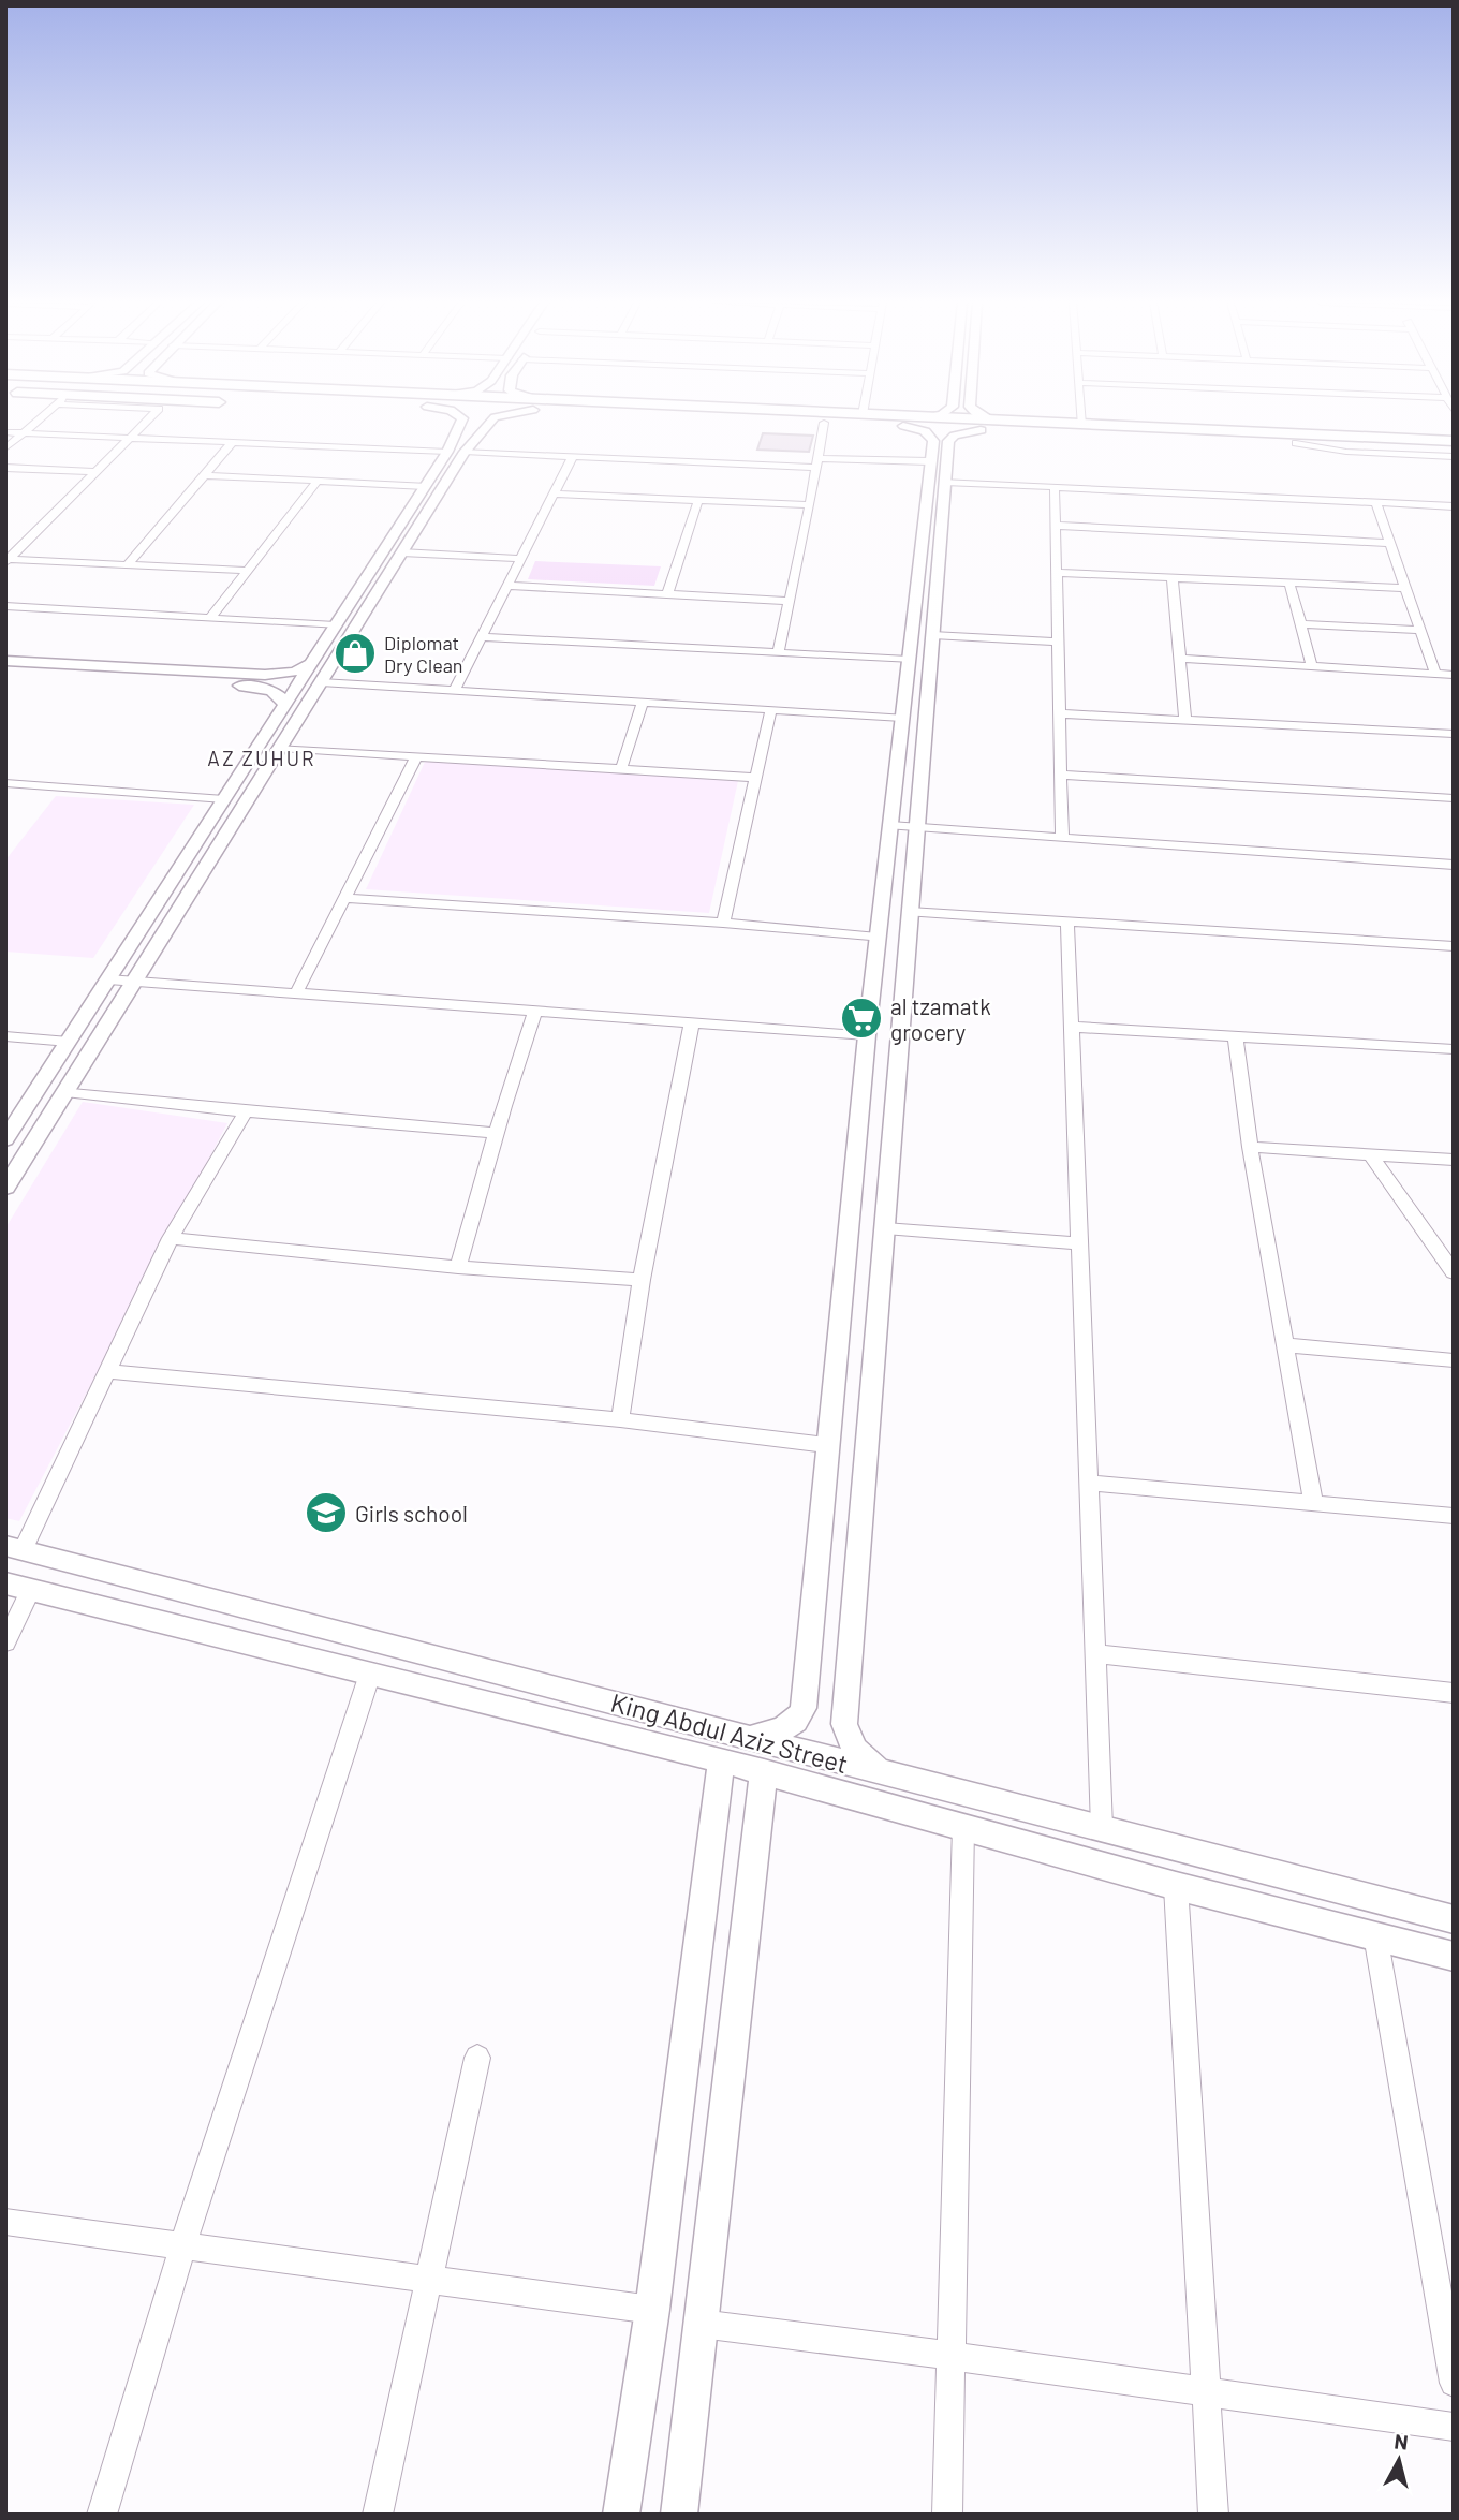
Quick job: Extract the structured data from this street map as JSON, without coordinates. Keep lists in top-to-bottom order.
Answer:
{
  "streets": {
    "street": ["King Abdul Aziz Street"]
  },
  "districts": ["AZ ZUHUR"],
  "places": {
    "shop": ["Diplomat Dry Clean"],
    "supermarket": ["al tzamatk grocery"],
    "school or university": ["Girls school"]
  },
  "north": "top"
}
